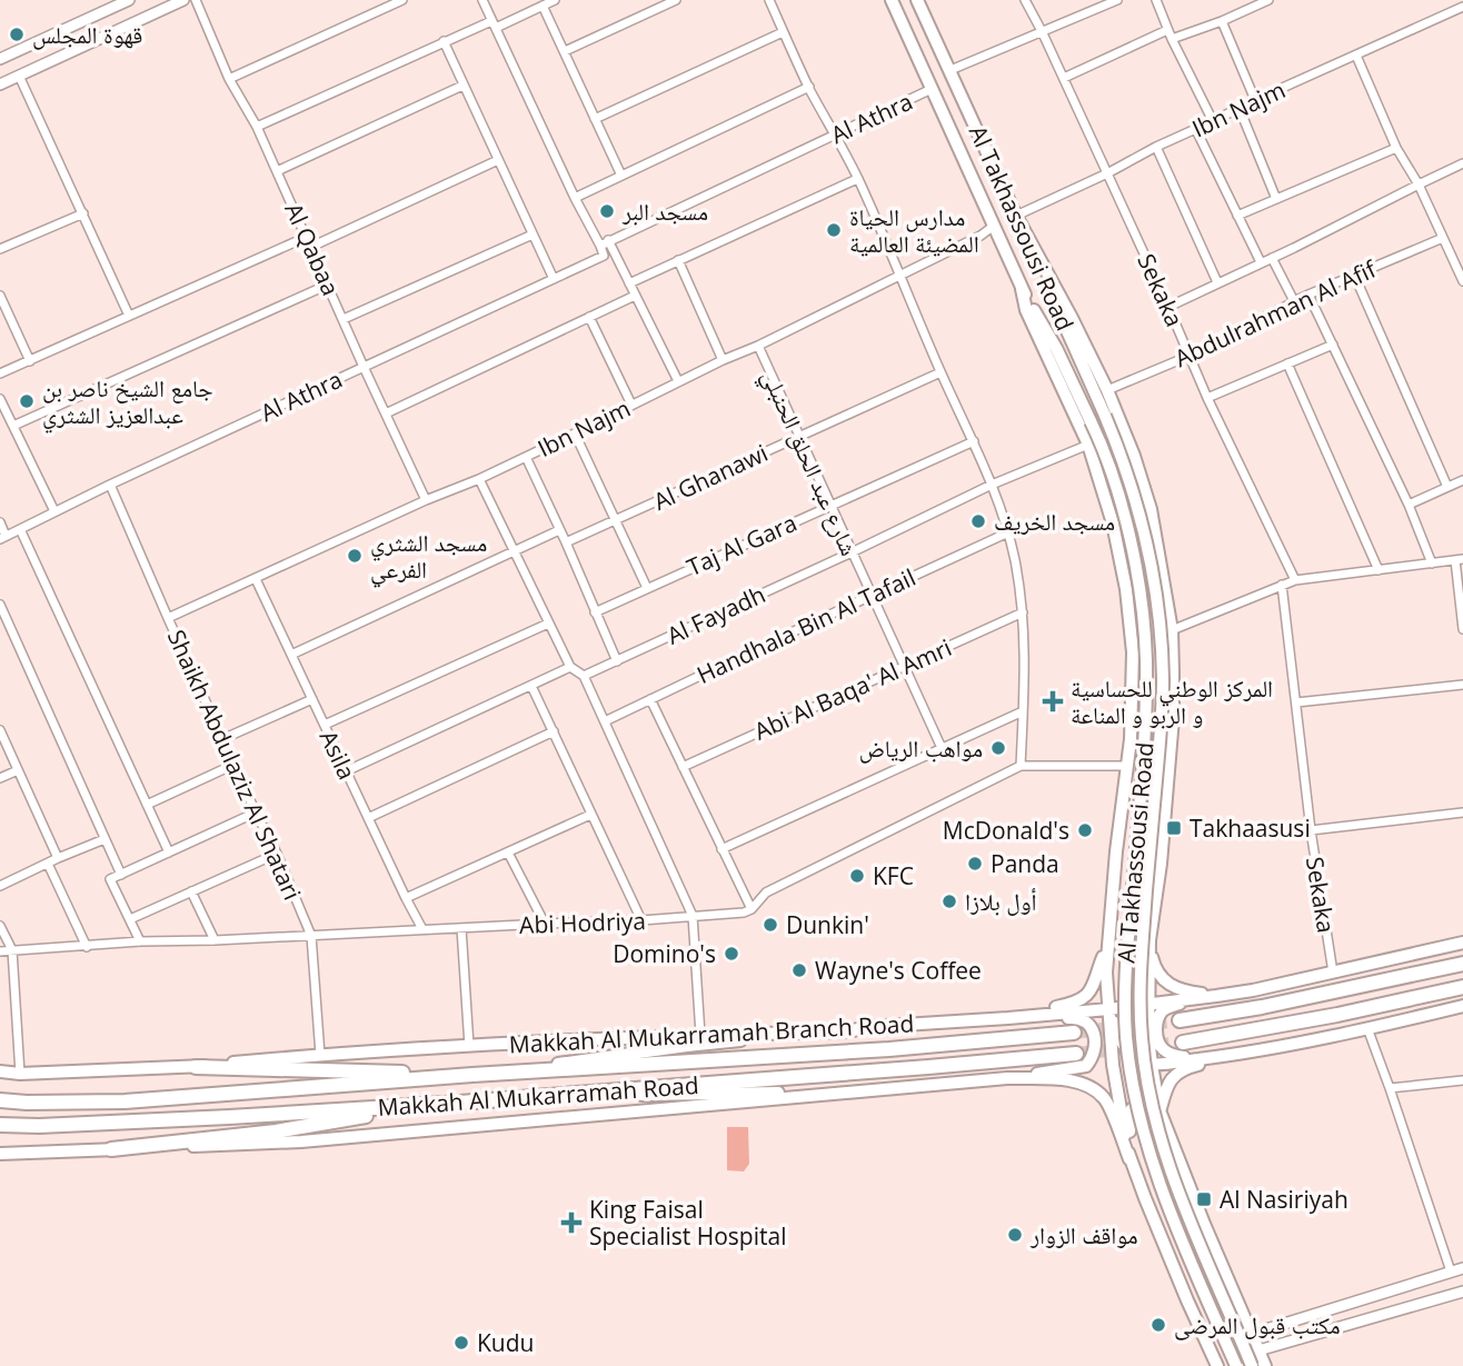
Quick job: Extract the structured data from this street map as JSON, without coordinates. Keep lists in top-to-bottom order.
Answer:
{
  "streets": {
    "highway": ["Makkah Al Mukarramah Road"],
    "main road": ["Al Takhassousi Road", "Makkah Al Mukarramah Branch Road"],
    "street": [
      "Ibn Najm",
      "Al Athra",
      "Al Qabaa",
      "Sekaka",
      "Abdulrahman Al Afif",
      "شارع عبد الحلق الحنبلي",
      "Al Ghanawi",
      "Taj Al Gara",
      "Al Fayadh",
      "Handhala Bin Al Tafail",
      "Abi Al Baqa' Al Amri",
      "Asila",
      "Shaikh Abdulaziz Al Shatari",
      "Abi Hodriya"
    ]
  },
  "crossings": [
    ["Ibn Najm", "Al Takhassousi Road"],
    ["Ibn Najm", "Al Qabaa"],
    ["Ibn Najm", "Sekaka"],
    ["Ibn Najm", "شارع عبد الحلق الحنبلي"],
    ["Ibn Najm", "Asila"],
    ["Ibn Najm", "Shaikh Abdulaziz Al Shatari"],
    ["Al Athra", "Al Takhassousi Road"],
    ["Al Athra", "Al Qabaa"],
    ["Al Athra", "Shaikh Abdulaziz Al Shatari"],
    ["Sekaka", "Abdulrahman Al Afif"],
    ["Sekaka", "Makkah Al Mukarramah Branch Road"],
    ["شارع عبد الحلق الحنبلي", "Al Ghanawi"],
    ["شارع عبد الحلق الحنبلي", "Taj Al Gara"],
    ["شارع عبد الحلق الحنبلي", "Al Fayadh"],
    ["شارع عبد الحلق الحنبلي", "Handhala Bin Al Tafail"],
    ["شارع عبد الحلق الحنبلي", "Abi Al Baqa' Al Amri"],
    ["Asila", "Abi Hodriya"],
    ["Shaikh Abdulaziz Al Shatari", "Abi Hodriya"],
    ["Shaikh Abdulaziz Al Shatari", "Makkah Al Mukarramah Branch Road"]
  ],
  "places": {
    "other": [
      "قهوة المجلس",
      "مسجد البر",
      "مدارس الحياة المضيئة العالمية",
      "جامع الشيخ ناصر بن عبدالعزيز الشثري",
      "مسجد الخريف",
      "مسجد الشثري الفرعي",
      "مواهب الرياض",
      "McDonald's",
      "Panda",
      "KFC",
      "أول بلازا",
      "Dunkin'",
      "Domino's",
      "Wayne's Coffee",
      "مواقف الزوار",
      "مكتب قبول المرضى",
      "Kudu"
    ],
    "health": ["المركز الوطني للحساسية و الربو و المناعة", "King Faisal Specialist Hospital"],
    "transit": ["Takhaasusi", "Al Nasiriyah"]
  }
}
